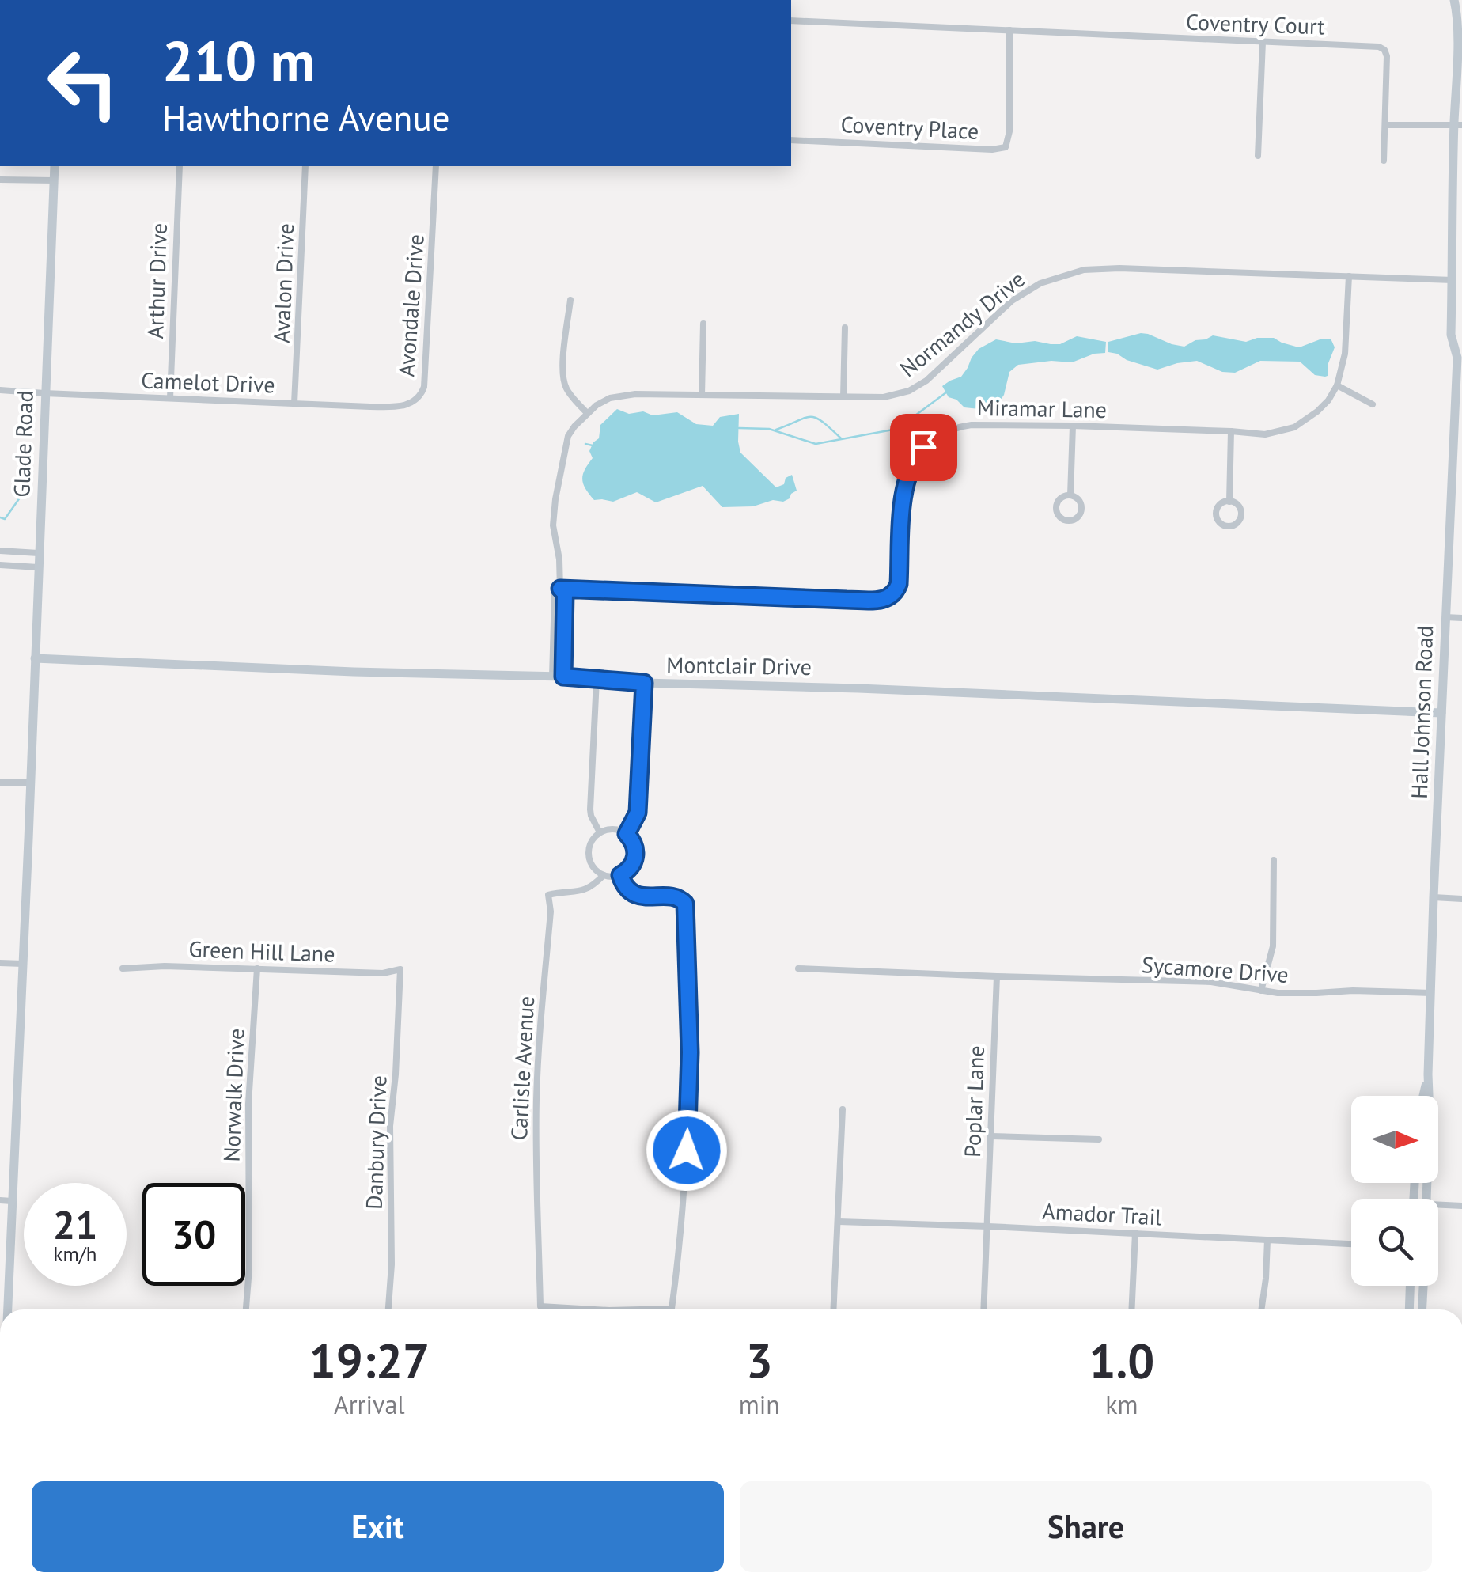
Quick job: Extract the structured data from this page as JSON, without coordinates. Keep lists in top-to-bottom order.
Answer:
{
  "streets": {
    "main road": ["Glade Road", "Montclair Drive", "Hall Johnson Road"],
    "street": [
      "Coventry Court",
      "Coventry Place",
      "Arthur Drive",
      "Avalon Drive",
      "Avondale Drive",
      "Normandy Drive",
      "Camelot Drive",
      "Miramar Lane",
      "Green Hill Lane",
      "Sycamore Drive",
      "Carlisle Avenue",
      "Norwalk Drive",
      "Poplar Lane",
      "Danbury Drive",
      "Amador Trail"
    ]
  },
  "crossings": [
    ["Coventry Court", "Coventry Place"],
    ["Arthur Drive", "Camelot Drive"],
    ["Avalon Drive", "Camelot Drive"],
    ["Avondale Drive", "Camelot Drive"],
    ["Normandy Drive", "Miramar Lane"],
    ["Normandy Drive", "Hall Johnson Road"],
    ["Camelot Drive", "Glade Road"],
    ["Glade Road", "Montclair Drive"],
    ["Montclair Drive", "Hall Johnson Road"],
    ["Hall Johnson Road", "Sycamore Drive"],
    ["Green Hill Lane", "Norwalk Drive"],
    ["Green Hill Lane", "Danbury Drive"],
    ["Sycamore Drive", "Poplar Lane"],
    ["Poplar Lane", "Amador Trail"]
  ],
  "north": "right",
  "page": {
    "turn": ["210 m", "Hawthorne Avenue"],
    "speed": "21 km/h",
    "limit": "30",
    "eta": [
      "19:27",
      "Arrival",
      "3",
      "min",
      "1.0",
      "km"
    ],
    "buttons": ["Exit", "Share"]
  }
}
